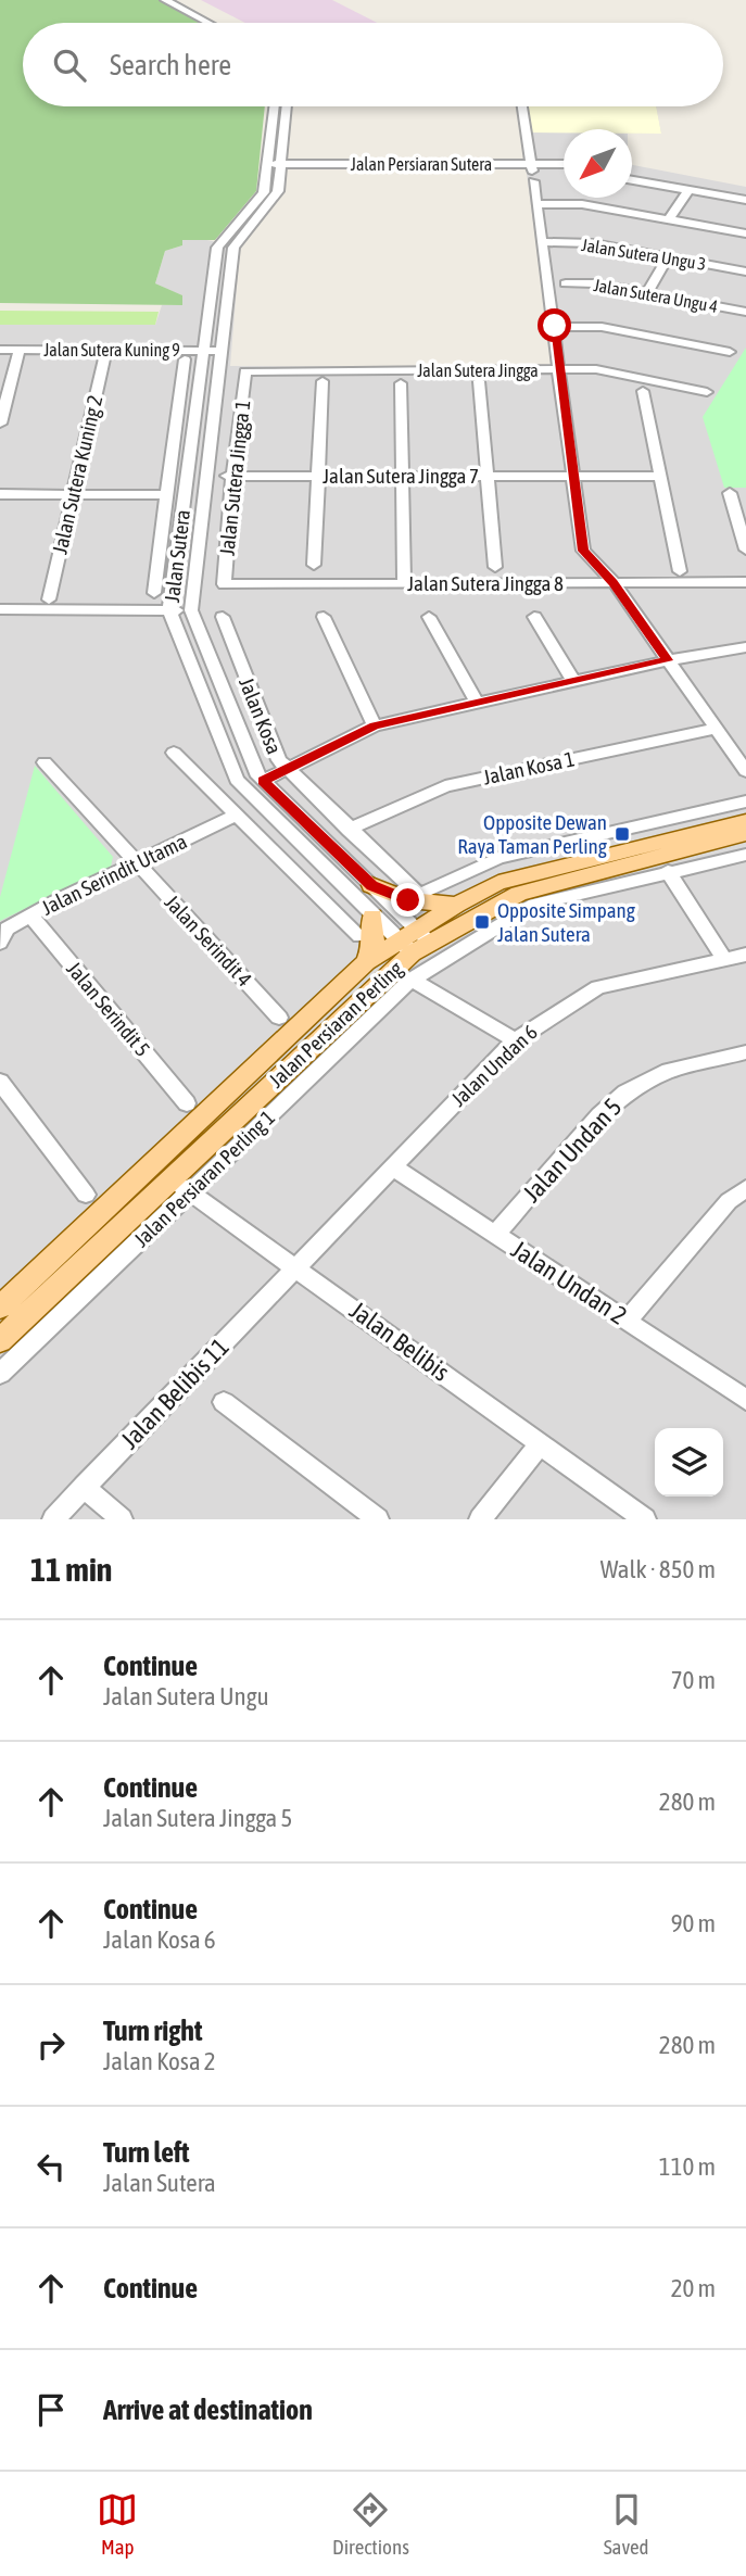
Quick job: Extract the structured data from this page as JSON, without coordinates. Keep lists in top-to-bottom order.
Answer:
{
  "streets": {
    "main road": ["Jalan Persiaran Perling"],
    "street": [
      "Jalan Persiaran Sutera",
      "Jalan Sutera Ungu 3",
      "Jalan Sutera Ungu 4",
      "Jalan Sutera Kuning 9",
      "Jalan Sutera Jingga",
      "Jalan Sutera Kuning 2",
      "Jalan Sutera Jingga 7",
      "Jalan Sutera Jingga 1",
      "Jalan Sutera",
      "Jalan Sutera Jingga 8",
      "Jalan Kosa",
      "Jalan Kosa 1",
      "Jalan Serindit Utama",
      "Jalan Serindit 4",
      "Jalan Serindit 5",
      "Jalan Undan 6",
      "Jalan Undan 5",
      "Jalan Persiaran Perling 1",
      "Jalan Undan 2",
      "Jalan Belibis",
      "Jalan Belibis 11"
    ]
  },
  "crossings": [
    ["Jalan Persiaran Sutera", "Jalan Sutera"],
    ["Jalan Sutera Kuning 9", "Jalan Sutera Kuning 2"],
    ["Jalan Sutera Kuning 9", "Jalan Sutera"],
    ["Jalan Sutera Jingga", "Jalan Sutera Jingga 1"],
    ["Jalan Sutera Jingga 7", "Jalan Sutera Jingga 1"],
    ["Jalan Sutera Jingga 7", "Jalan Sutera"],
    ["Jalan Sutera Jingga 1", "Jalan Sutera"],
    ["Jalan Sutera Jingga 1", "Jalan Sutera Jingga 8"],
    ["Jalan Sutera", "Jalan Persiaran Perling"],
    ["Jalan Kosa", "Jalan Kosa 1"],
    ["Jalan Serindit Utama", "Jalan Serindit 4"],
    ["Jalan Serindit Utama", "Jalan Serindit 5"],
    ["Jalan Persiaran Perling", "Jalan Persiaran Perling 1"],
    ["Jalan Persiaran Perling", "Jalan Belibis"],
    ["Jalan Undan 6", "Jalan Undan 2"],
    ["Jalan Undan 6", "Jalan Belibis"],
    ["Jalan Undan 6", "Jalan Belibis 11"],
    ["Jalan Undan 5", "Jalan Undan 2"],
    ["Jalan Persiaran Perling 1", "Jalan Belibis"],
    ["Jalan Belibis", "Jalan Belibis 11"]
  ],
  "places": {
    "transit": ["Opposite Dewan Raya Taman Perling", "Opposite Simpang Jalan Sutera"]
  },
  "north": "bottom left",
  "page": {
    "search": "Search here",
    "heading": ["11 min", "Walk · 850 m"],
    "list": [
      ["Continue", "Jalan Sutera Ungu", "70 m"],
      ["Continue", "Jalan Sutera Jingga 5", "280 m"],
      ["Continue", "Jalan Kosa 6", "90 m"],
      ["Turn right", "Jalan Kosa 2", "280 m"],
      ["Turn left", "Jalan Sutera", "110 m"],
      ["Continue", "20 m"],
      "Arrive at destination"
    ],
    "nav": ["Map", "Directions", "Saved"]
  }
}
